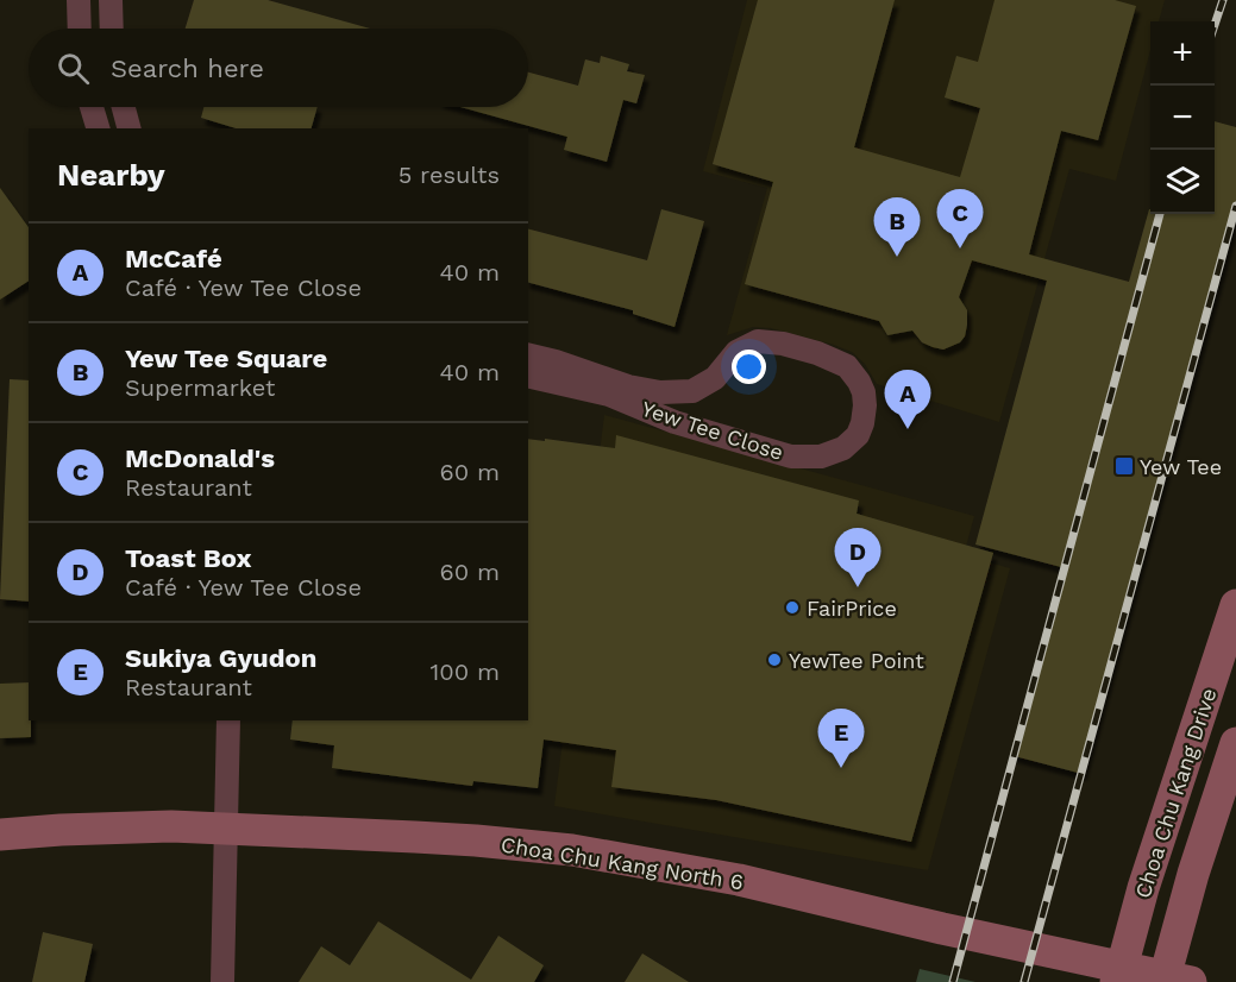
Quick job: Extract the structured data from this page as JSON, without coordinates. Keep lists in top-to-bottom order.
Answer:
{
  "streets": {
    "street": ["Yew Tee Close", "Choa Chu Kang Drive", "Choa Chu Kang North 6"]
  },
  "crossings": [
    ["Choa Chu Kang Drive", "Choa Chu Kang North 6"]
  ],
  "places": {
    "transit": ["Yew Tee"],
    "other": ["FairPrice", "YewTee Point"]
  },
  "page": {
    "map_buttons": ["+", "−"],
    "search": "Search here",
    "heading": ["Nearby", "5 results"],
    "pins": [
      "C",
      "B",
      "A",
      "D",
      "E"
    ],
    "list": [
      {
        "mark": "A",
        "name": "McCafé",
        "note": "Café · Yew Tee Close",
        "value": "40 m"
      },
      {
        "mark": "B",
        "name": "Yew Tee Square",
        "note": "Supermarket",
        "value": "40 m"
      },
      {
        "mark": "C",
        "name": "McDonald's",
        "note": "Restaurant",
        "value": "60 m"
      },
      {
        "mark": "D",
        "name": "Toast Box",
        "note": "Café · Yew Tee Close",
        "value": "60 m"
      },
      {
        "mark": "E",
        "name": "Sukiya Gyudon",
        "note": "Restaurant",
        "value": "100 m"
      }
    ]
  }
}
